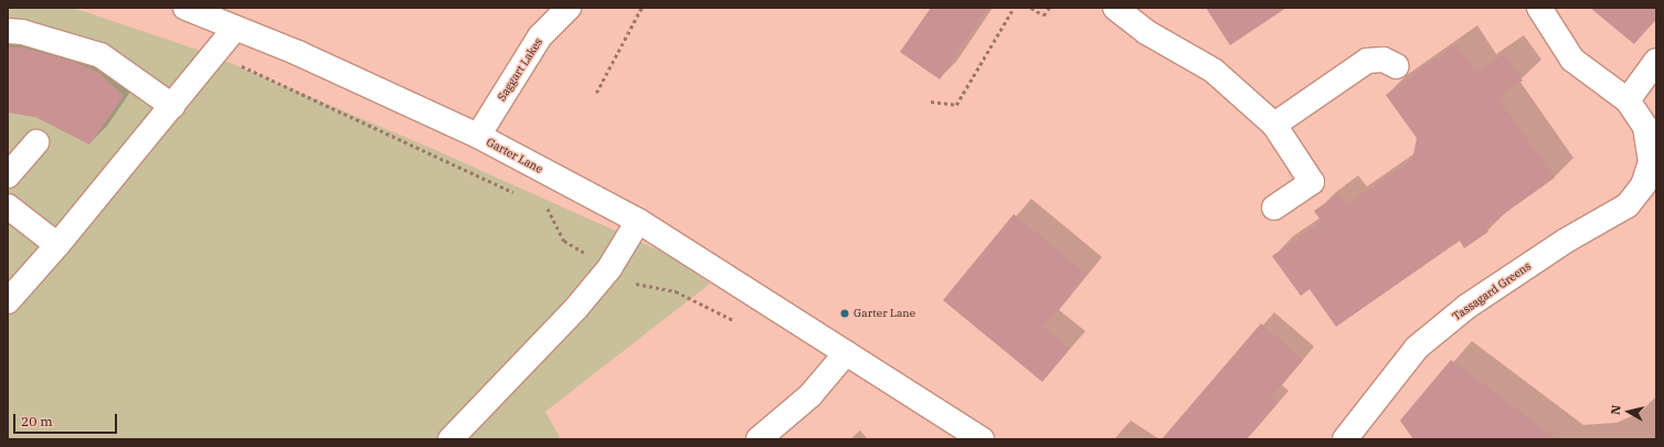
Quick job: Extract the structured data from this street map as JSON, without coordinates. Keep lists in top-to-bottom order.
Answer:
{
  "streets": {
    "street": ["Saggart Lakes", "Garter Lane", "Tassagard Greens"]
  },
  "crossings": [
    ["Saggart Lakes", "Garter Lane"]
  ],
  "places": ["Garter Lane"],
  "scale_bar": "20 m",
  "north": "left"
}
